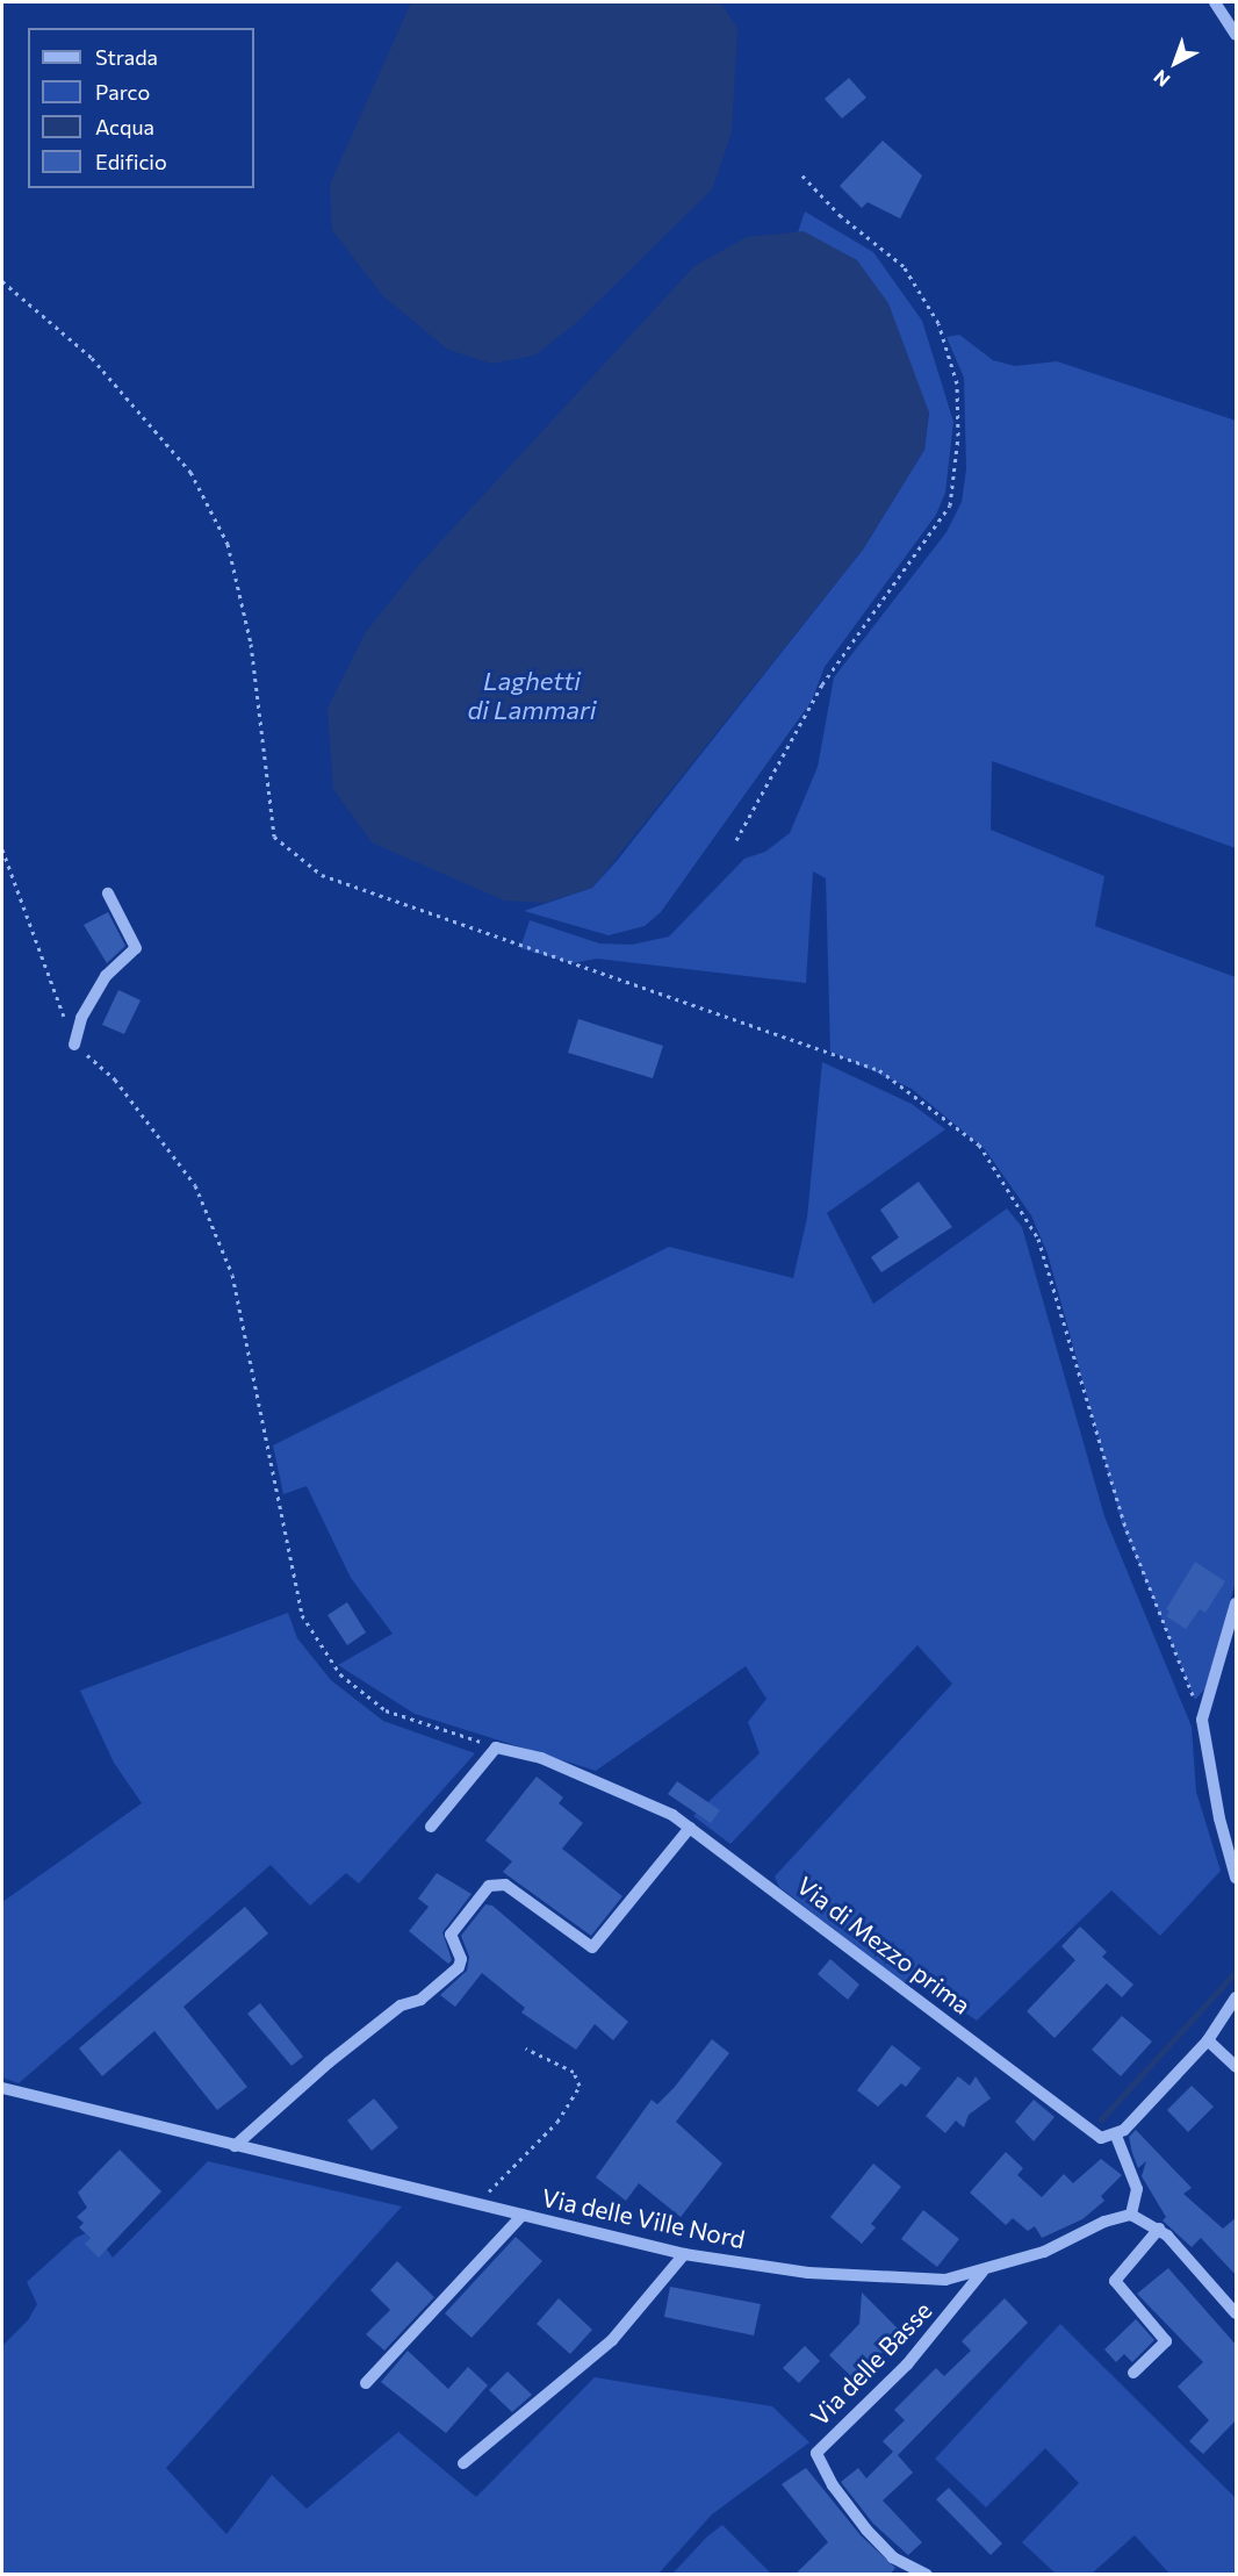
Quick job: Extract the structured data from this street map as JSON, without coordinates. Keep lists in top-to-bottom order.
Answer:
{
  "streets": {
    "street": ["Via di Mezzo prima", "Via delle Ville Nord", "Via delle Basse"]
  },
  "crossings": [
    ["Via delle Ville Nord", "Via delle Basse"]
  ],
  "water": ["Laghetti di Lammari"],
  "legend": [
    "Strada",
    "Parco",
    "Acqua",
    "Edificio"
  ],
  "north": "bottom left"
}
